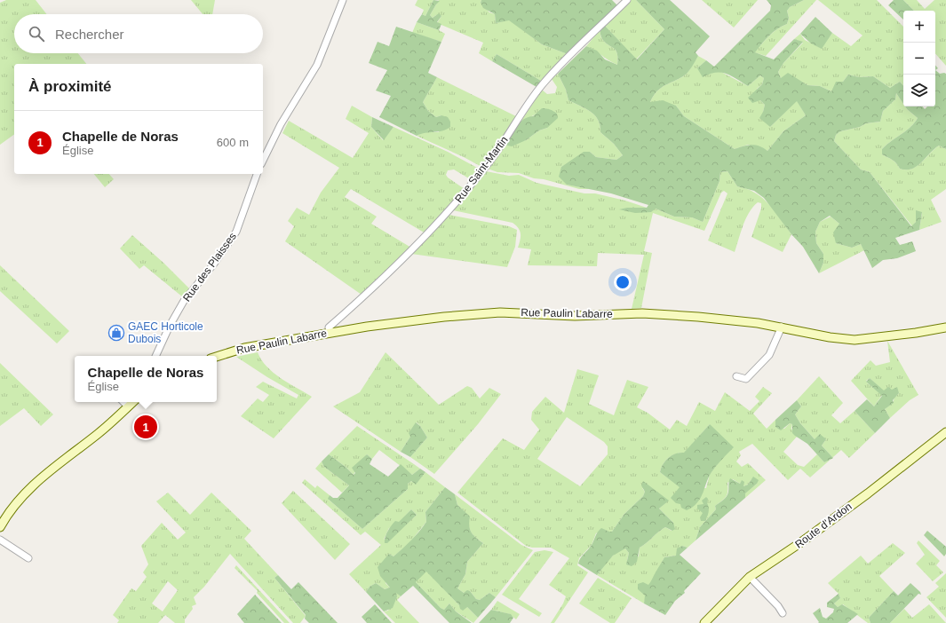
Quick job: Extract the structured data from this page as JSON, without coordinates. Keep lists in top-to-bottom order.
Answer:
{
  "streets": {
    "street": [
      "Rue Saint-Martin",
      "Rue des Plaisses",
      "Rue Paulin Labarre",
      "Route d'Ardon"
    ]
  },
  "crossings": [
    ["Rue Saint-Martin", "Rue Paulin Labarre"]
  ],
  "places": {
    "shop": ["GAEC Horticole Dubois"]
  },
  "page": {
    "map_buttons": ["+", "−"],
    "search": "Rechercher",
    "heading": "À proximité",
    "list": [
      {
        "mark": "1",
        "name": "Chapelle de Noras",
        "note": "Église",
        "value": "600 m"
      }
    ],
    "popup": ["Chapelle de Noras", "Église"],
    "pins": "1"
  }
}
